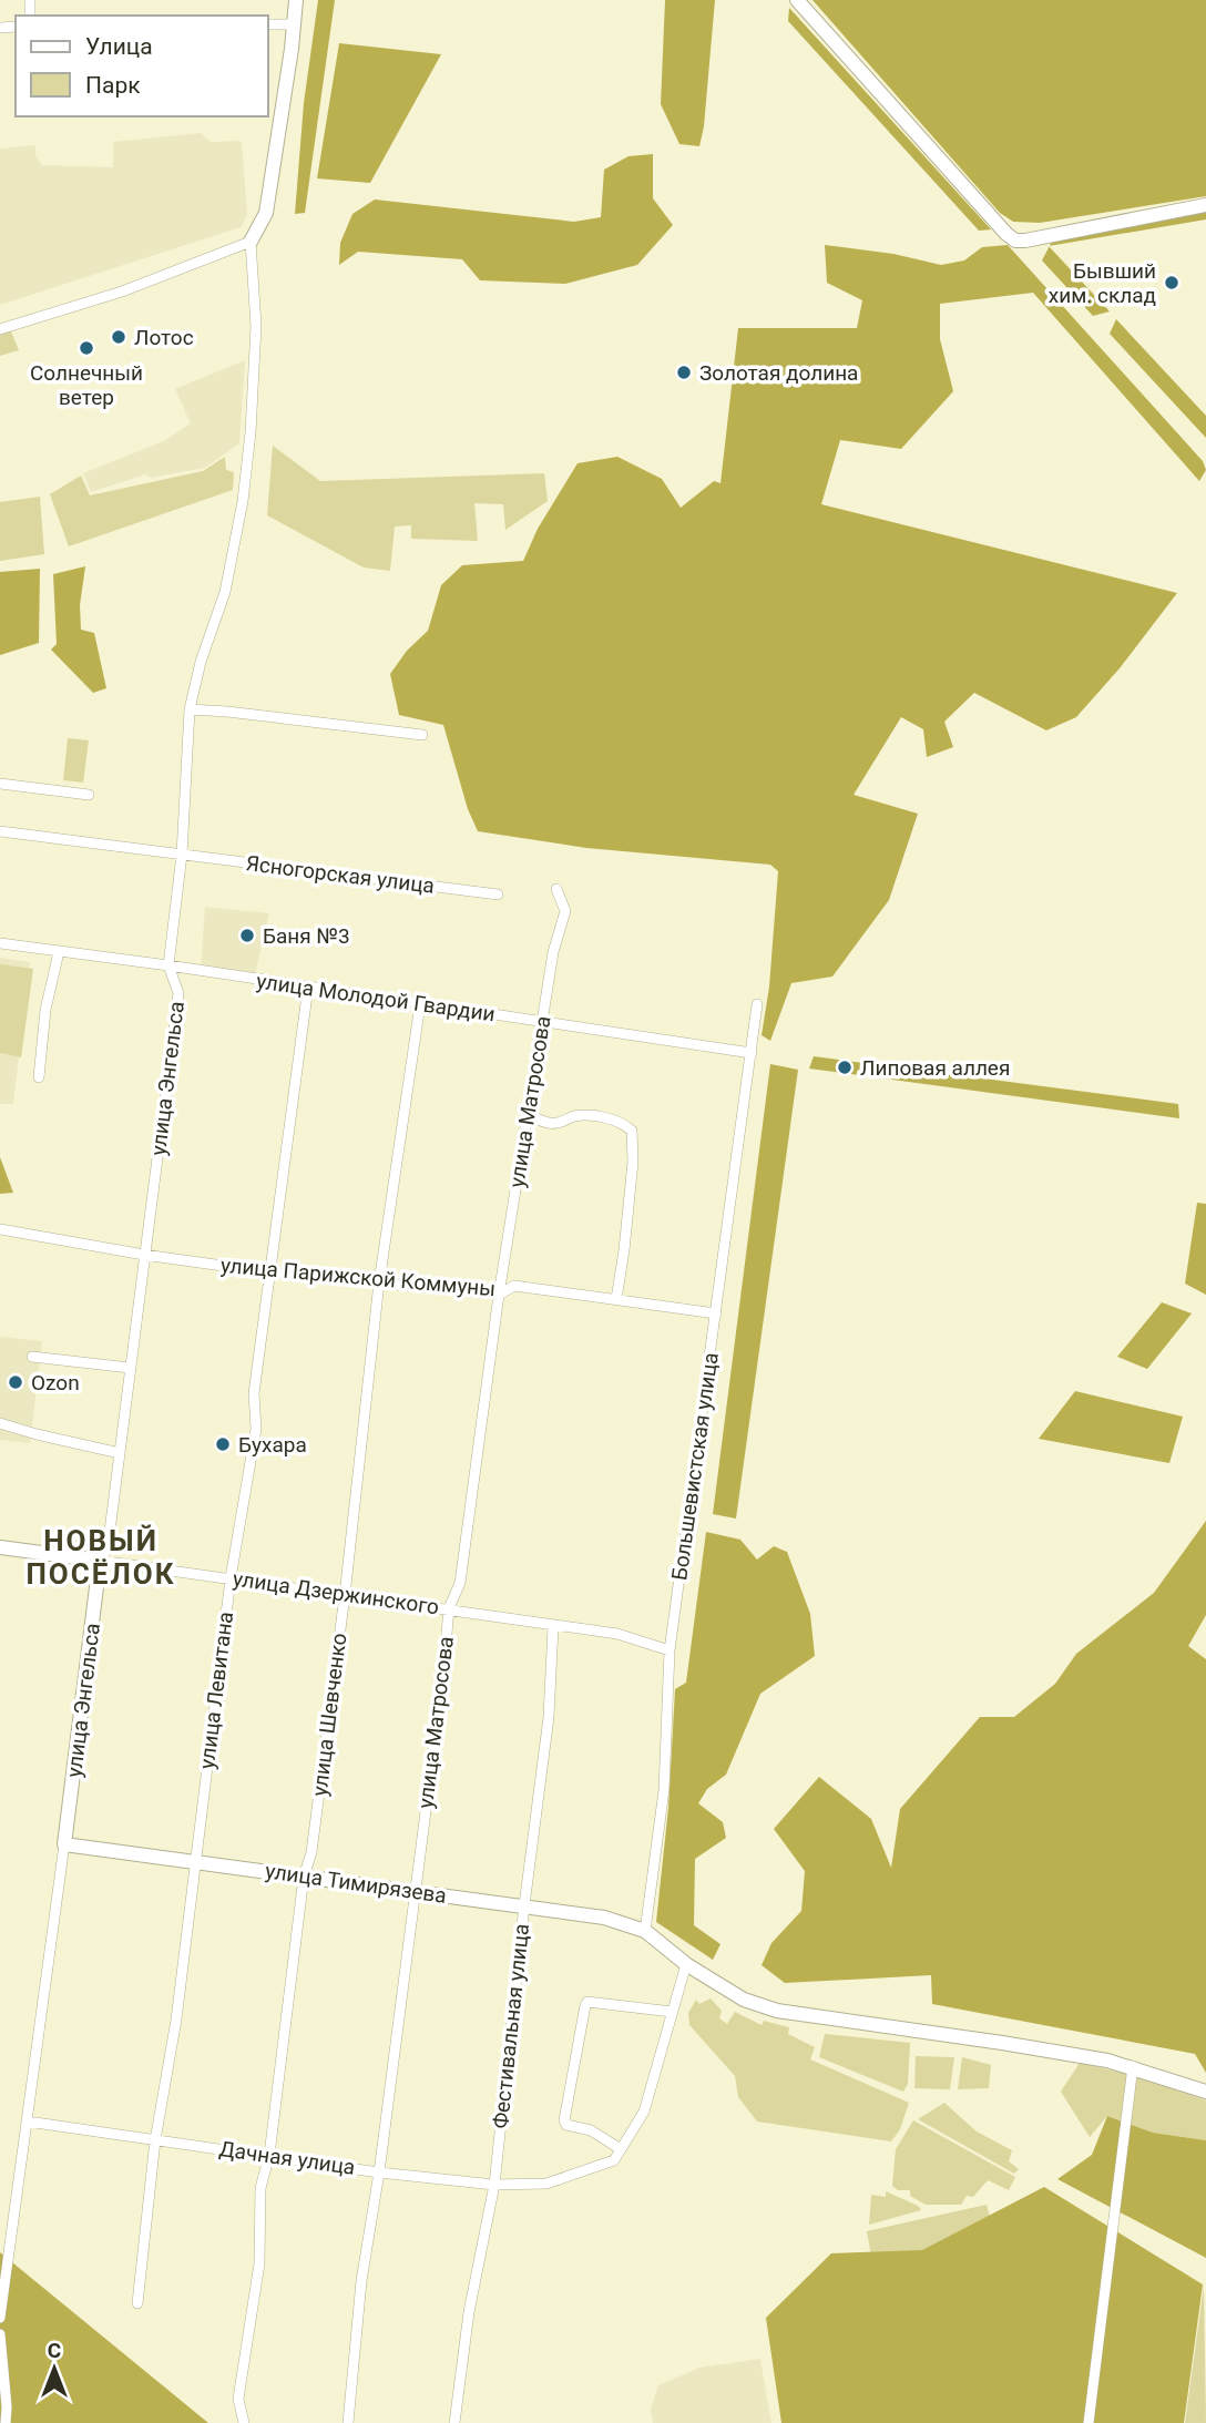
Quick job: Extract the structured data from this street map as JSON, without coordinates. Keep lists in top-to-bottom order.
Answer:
{
  "streets": {
    "street": [
      "Ясногорская улица",
      "улица Молодой Гвардии",
      "улица Энгельса",
      "улица Матросова",
      "улица Парижской Коммуны",
      "Большевистская улица",
      "улица Дзержинского",
      "улица Левитана",
      "улица Шевченко",
      "улица Тимирязева",
      "Фестивальная улица",
      "Дачная улица"
    ]
  },
  "crossings": [
    ["Ясногорская улица", "улица Энгельса"],
    ["улица Молодой Гвардии", "улица Энгельса"],
    ["улица Молодой Гвардии", "улица Матросова"],
    ["улица Молодой Гвардии", "Большевистская улица"],
    ["улица Молодой Гвардии", "улица Левитана"],
    ["улица Молодой Гвардии", "улица Шевченко"],
    ["улица Энгельса", "улица Парижской Коммуны"],
    ["улица Энгельса", "улица Дзержинского"],
    ["улица Энгельса", "улица Тимирязева"],
    ["улица Энгельса", "Дачная улица"],
    ["улица Матросова", "улица Парижской Коммуны"],
    ["улица Матросова", "улица Дзержинского"],
    ["улица Матросова", "улица Тимирязева"],
    ["улица Матросова", "Дачная улица"],
    ["улица Парижской Коммуны", "Большевистская улица"],
    ["улица Парижской Коммуны", "улица Левитана"],
    ["улица Парижской Коммуны", "улица Шевченко"],
    ["Большевистская улица", "улица Дзержинского"],
    ["Большевистская улица", "улица Тимирязева"],
    ["улица Дзержинского", "улица Левитана"],
    ["улица Дзержинского", "улица Шевченко"],
    ["улица Дзержинского", "Фестивальная улица"],
    ["улица Левитана", "улица Тимирязева"],
    ["улица Левитана", "Дачная улица"],
    ["улица Шевченко", "улица Тимирязева"],
    ["улица Шевченко", "Дачная улица"],
    ["улица Тимирязева", "Фестивальная улица"],
    ["Фестивальная улица", "Дачная улица"]
  ],
  "districts": ["НОВЫЙ ПОСЁЛОК"],
  "places": [
    "Бывший хим. склад",
    "Лотос",
    "Солнечный ветер",
    "Золотая долина",
    "Баня №3",
    "Липовая аллея",
    "Ozon",
    "Бухара"
  ],
  "legend": ["Улица", "Парк"],
  "north": "top"
}
